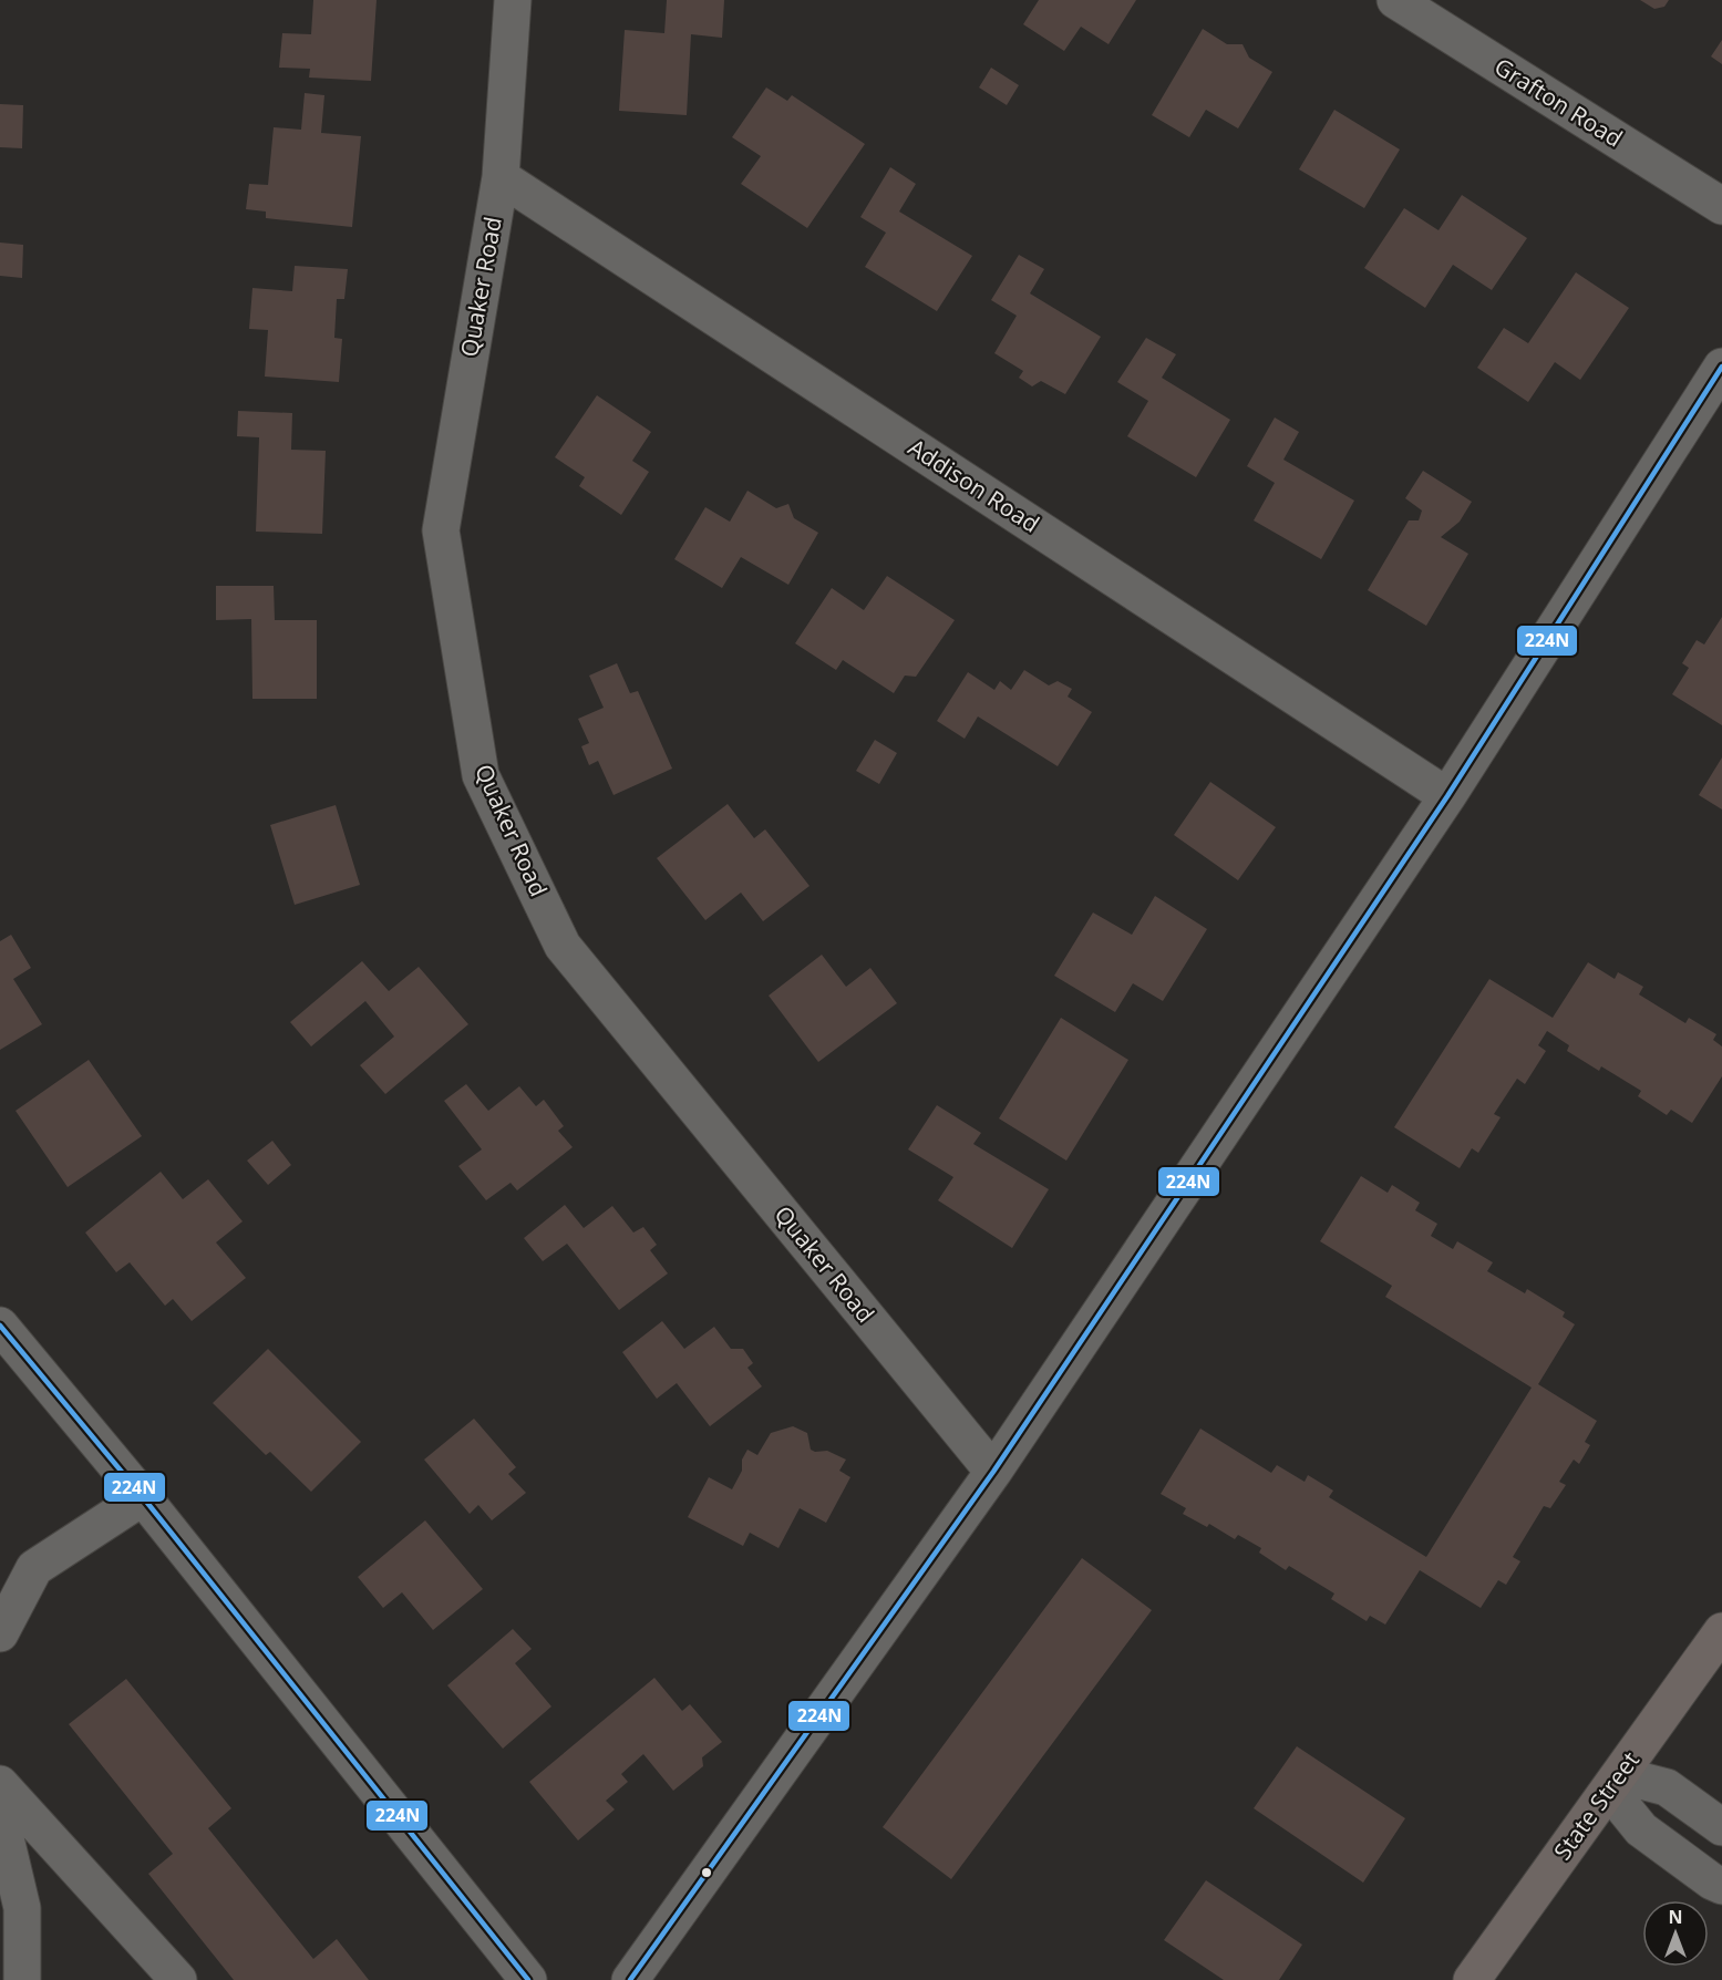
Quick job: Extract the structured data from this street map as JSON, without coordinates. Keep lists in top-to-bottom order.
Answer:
{
  "streets": {
    "main road": ["State Street"],
    "street": ["Grafton Road", "Quaker Road", "Addison Road"]
  },
  "crossings": [
    ["Quaker Road", "Addison Road"]
  ],
  "lines": ["transit line 224N"],
  "north": "top"
}
